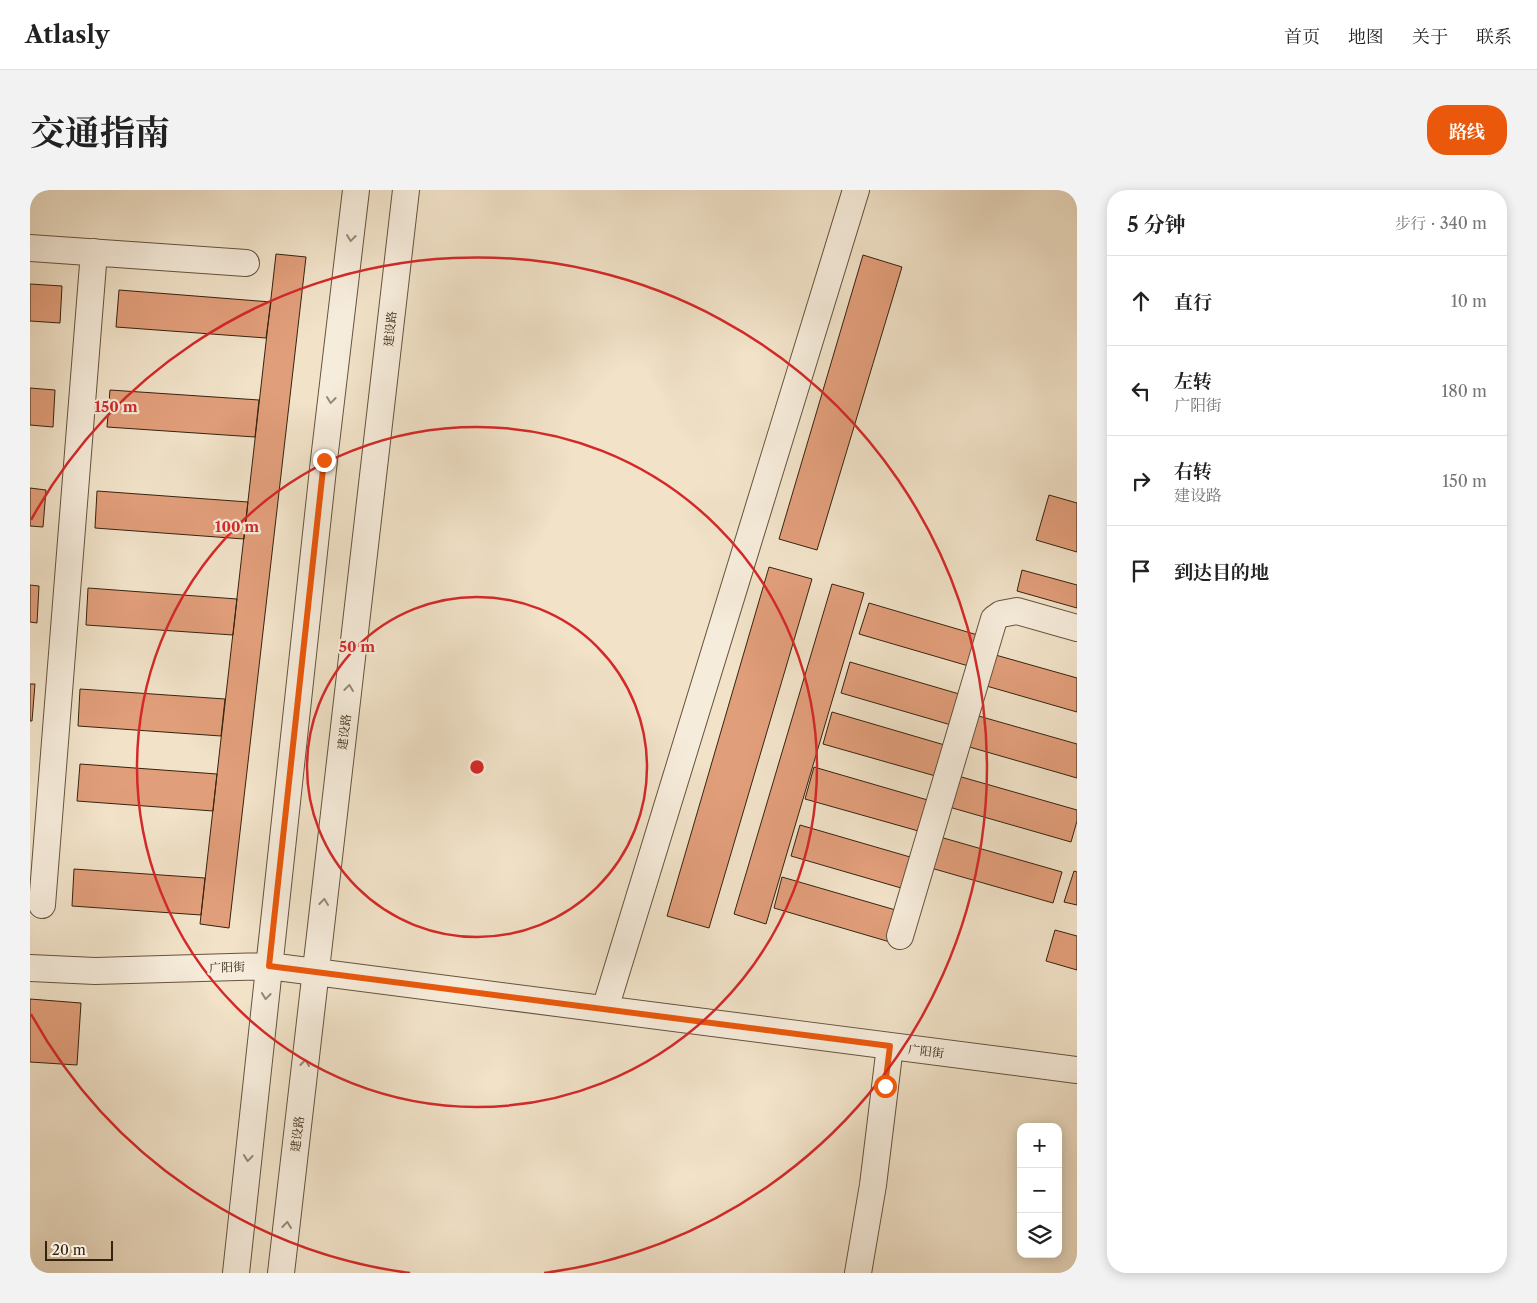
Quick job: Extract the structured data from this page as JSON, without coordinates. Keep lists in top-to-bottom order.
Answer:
{
  "streets": {
    "street": ["建设路", "广阳街"]
  },
  "crossings": [
    ["建设路", "广阳街"]
  ],
  "scale_bar": "20 m",
  "page": {
    "header": "Atlasly",
    "nav": [
      "首页",
      "地图",
      "关于",
      "联系"
    ],
    "title": "交通指南",
    "buttons": "路线",
    "heading": ["5 分钟", "步行 · 340 m"],
    "list": [
      ["直行", "10 m"],
      ["左转", "广阳街", "180 m"],
      ["右转", "建设路", "150 m"],
      "到达目的地"
    ],
    "map_buttons": ["+", "−"],
    "scale": "20 m"
  },
  "rings": ["150 m", "100 m", "50 m"]
}
